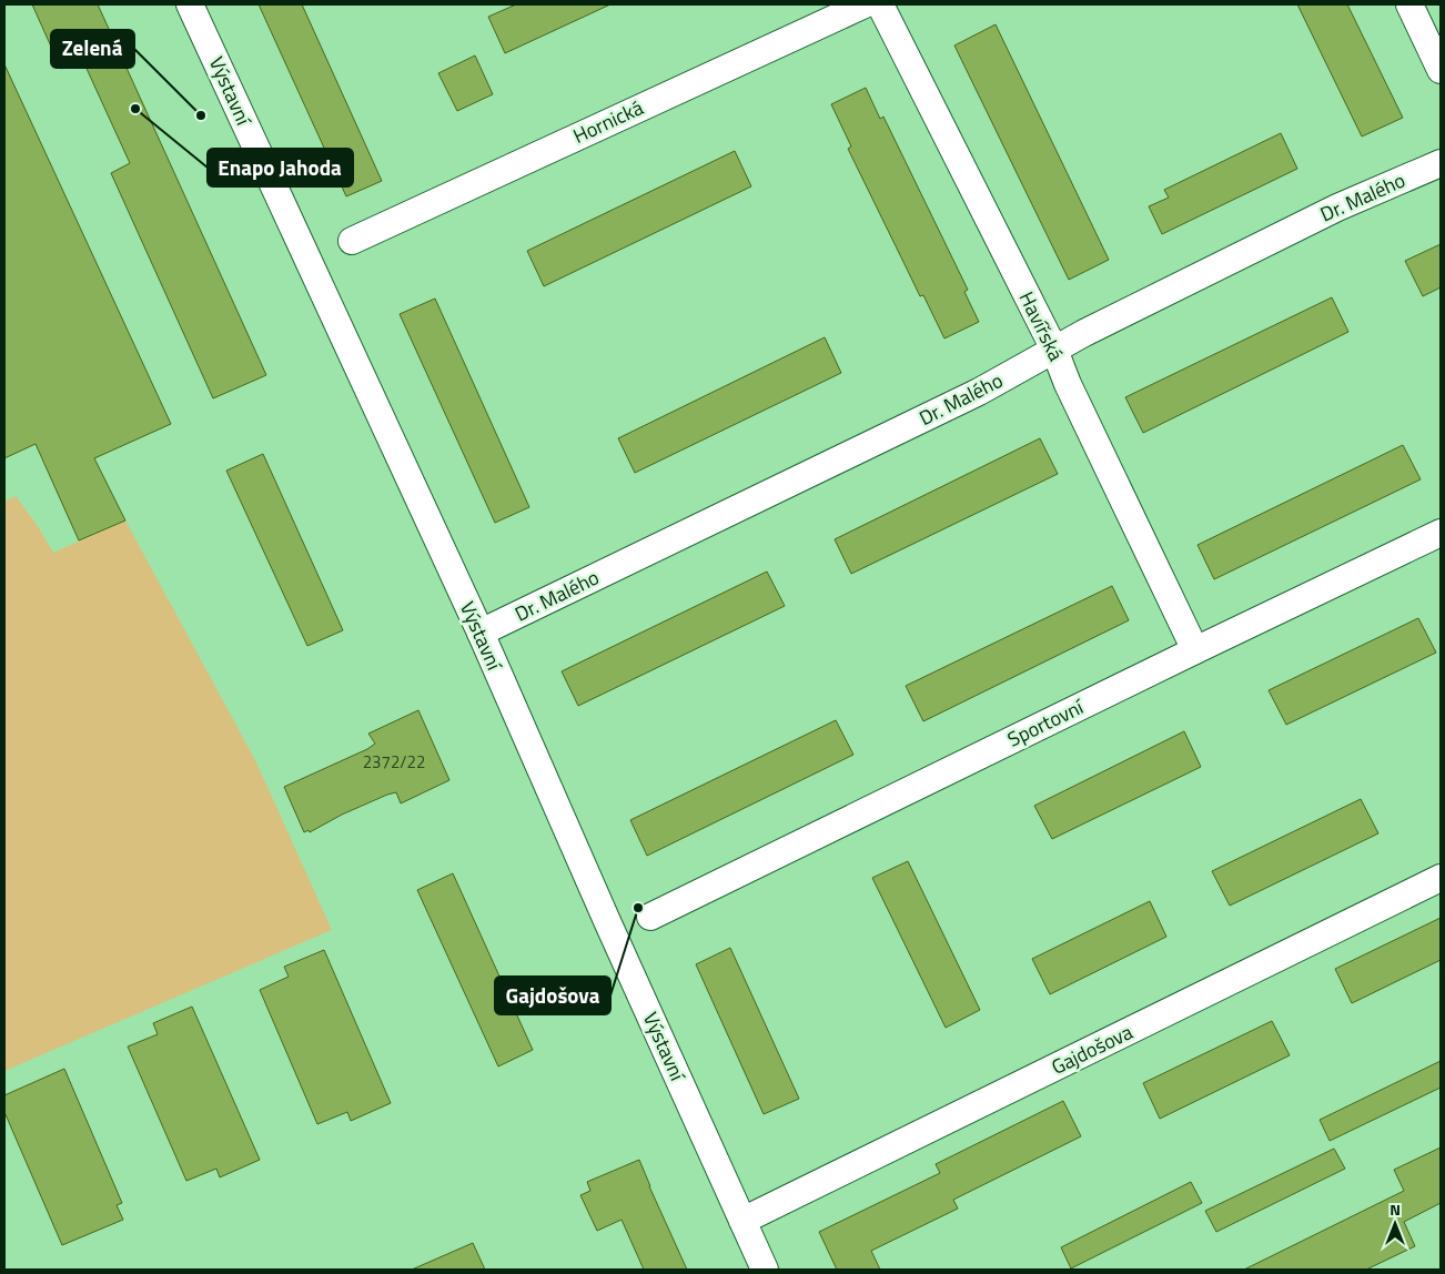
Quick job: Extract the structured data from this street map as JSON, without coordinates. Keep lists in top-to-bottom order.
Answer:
{
  "streets": {
    "street": [
      "Výstavní",
      "Hornická",
      "Dr. Malého",
      "Havířská",
      "Sportovní",
      "Gajdošova"
    ]
  },
  "crossings": [
    ["Výstavní", "Dr. Malého"],
    ["Výstavní", "Gajdošova"],
    ["Dr. Malého", "Havířská"],
    ["Havířská", "Sportovní"]
  ],
  "places": ["Enapo Jahoda", "Zelená", "Gajdošova"],
  "house_numbers": ["2372/22"],
  "north": "top"
}
